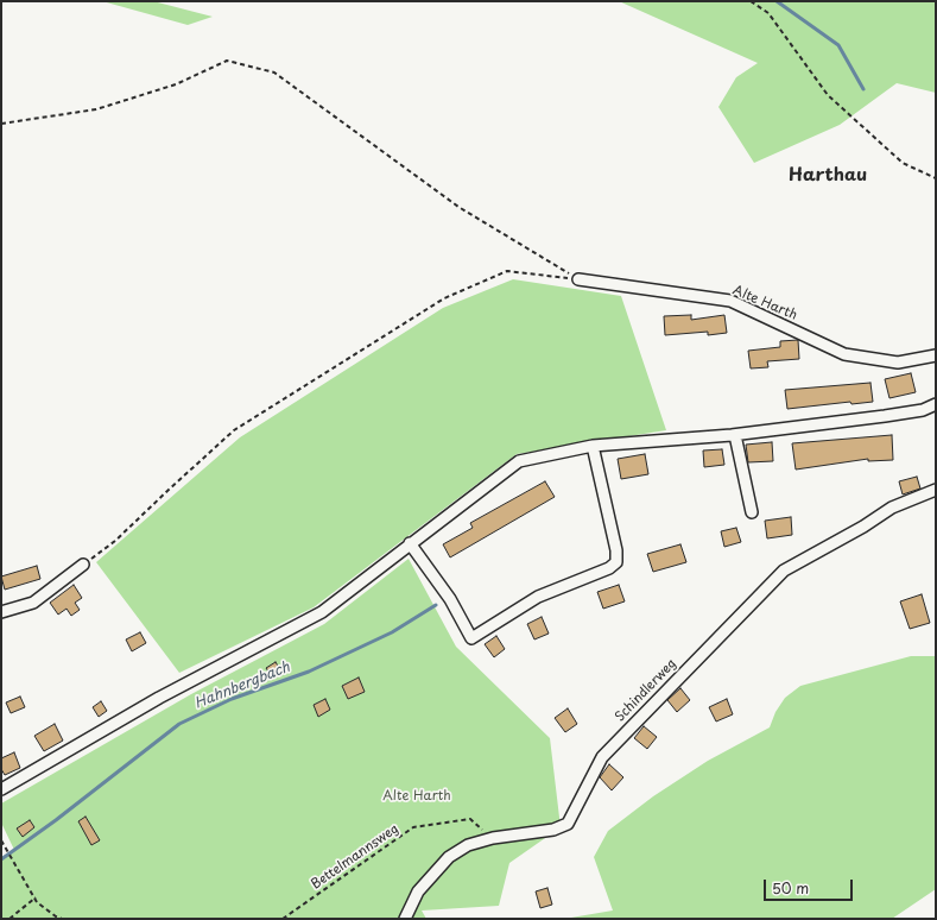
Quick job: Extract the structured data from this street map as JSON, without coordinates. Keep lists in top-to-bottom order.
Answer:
{
  "streets": {
    "street": ["Alte Harth", "Schindlerweg"],
    "path": ["Bettelmannsweg"]
  },
  "crossings": [
    ["Schindlerweg", "Bettelmannsweg"]
  ],
  "districts": ["Harthau"],
  "water": ["Hahnbergbach"],
  "parks": ["Alte Harth"],
  "scale_bar": "50 m"
}
